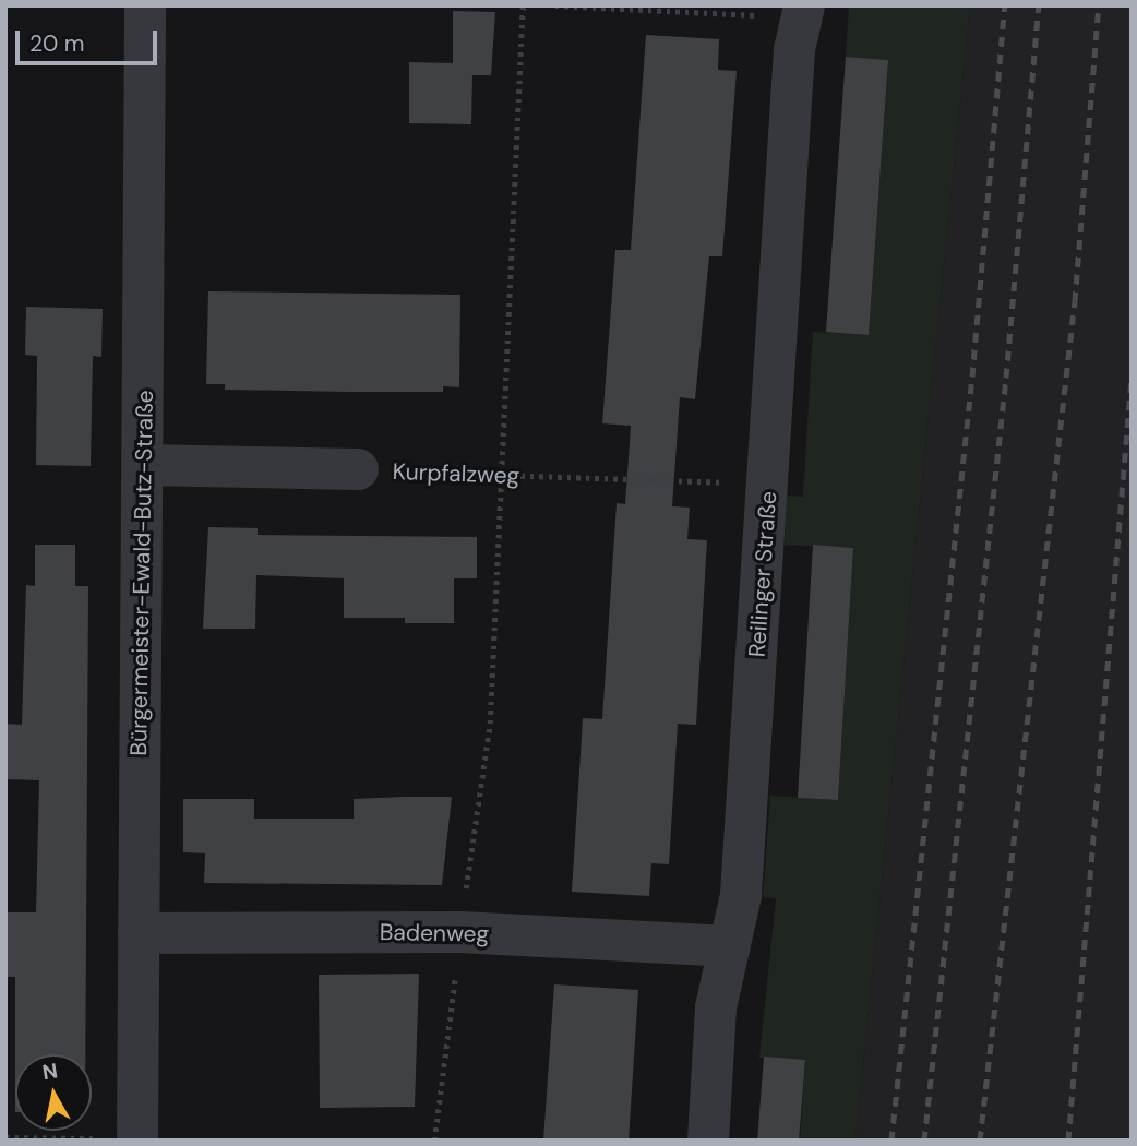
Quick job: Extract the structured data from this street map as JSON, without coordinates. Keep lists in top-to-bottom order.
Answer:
{
  "streets": {
    "street": ["Bürgermeister-Ewald-Butz-Straße", "Reilinger Straße", "Badenweg"],
    "path": ["Kurpfalzweg"]
  },
  "crossings": [
    ["Kurpfalzweg", "Reilinger Straße"],
    ["Bürgermeister-Ewald-Butz-Straße", "Badenweg"],
    ["Reilinger Straße", "Badenweg"]
  ],
  "scale_bar": "20 m",
  "north": "top"
}
